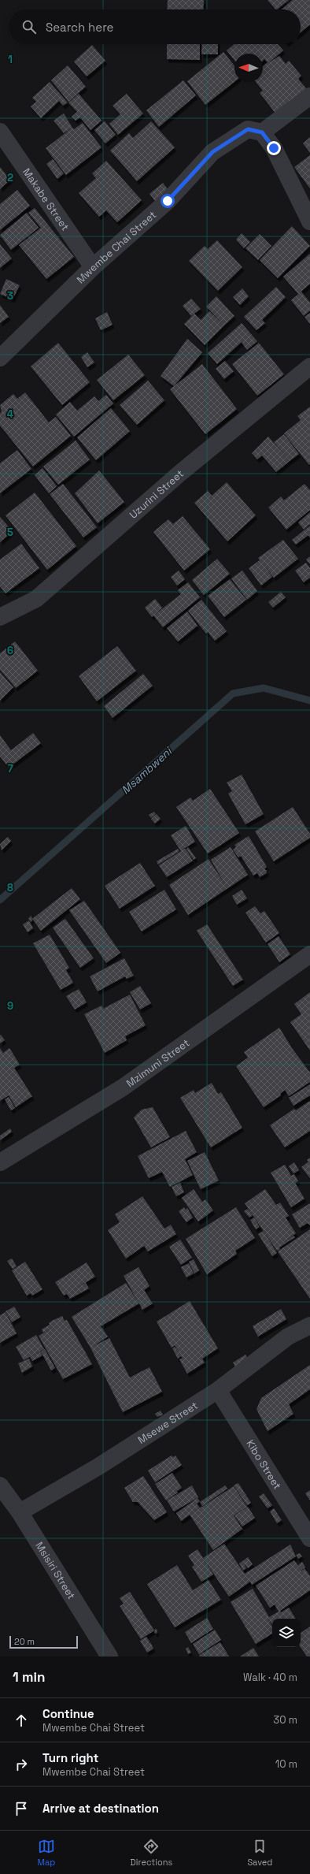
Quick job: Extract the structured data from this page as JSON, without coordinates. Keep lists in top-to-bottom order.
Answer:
{
  "streets": {
    "street": [
      "Makabe Street",
      "Mwembe Chai Street",
      "Uzurini Street",
      "Mzimuni Street",
      "Msewe Street",
      "Kibo Street",
      "Msisiri Street"
    ]
  },
  "crossings": [
    ["Makabe Street", "Mwembe Chai Street"],
    ["Msewe Street", "Kibo Street"],
    ["Msewe Street", "Msisiri Street"]
  ],
  "water": ["Msambweni"],
  "scale_bar": "20 m",
  "north": "left",
  "page": {
    "search": "Search here",
    "scale": "20 m",
    "heading": ["1 min", "Walk · 40 m"],
    "list": [
      ["Continue", "Mwembe Chai Street", "30 m"],
      ["Turn right", "Mwembe Chai Street", "10 m"],
      "Arrive at destination"
    ],
    "nav": ["Map", "Directions", "Saved"]
  },
  "grid": {
    "rows": [
      "1",
      "2",
      "3",
      "4",
      "5",
      "6",
      "7",
      "8",
      "9"
    ]
  }
}
